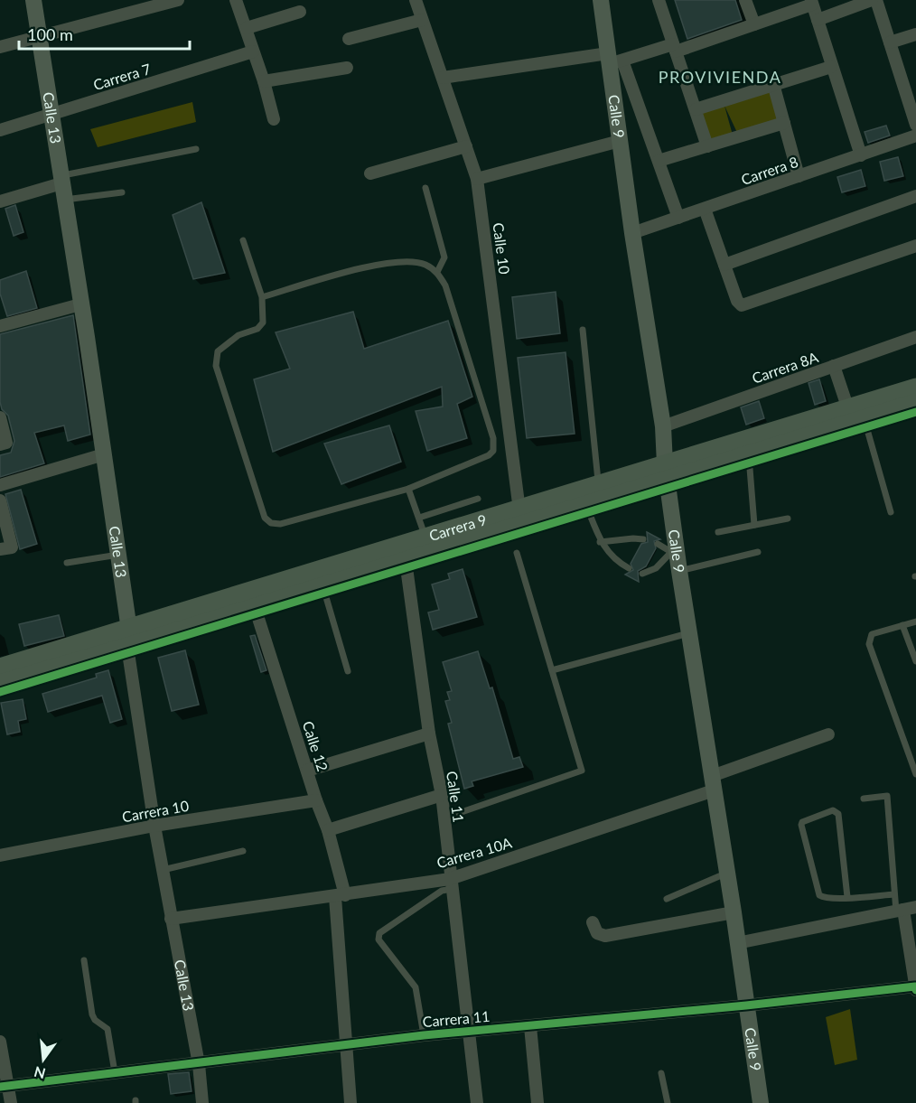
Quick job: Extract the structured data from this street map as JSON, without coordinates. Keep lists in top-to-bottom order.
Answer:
{
  "streets": {
    "main road": ["Calle 9", "Calle 13", "Carrera 9"],
    "street": [
      "Carrera 7",
      "Carrera 8",
      "Calle 10",
      "Carrera 8A",
      "Calle 12",
      "Calle 11",
      "Carrera 10",
      "Carrera 10A",
      "Carrera 11"
    ]
  },
  "crossings": [
    ["Carrera 7", "Calle 13"],
    ["Calle 9", "Carrera 8"],
    ["Calle 9", "Carrera 8A"],
    ["Calle 9", "Carrera 9"],
    ["Calle 9", "Carrera 10A"],
    ["Calle 9", "Carrera 11"],
    ["Calle 13", "Carrera 9"],
    ["Calle 13", "Carrera 10"],
    ["Calle 13", "Carrera 10A"],
    ["Calle 13", "Carrera 11"],
    ["Calle 10", "Carrera 9"],
    ["Carrera 9", "Calle 12"],
    ["Carrera 9", "Calle 11"],
    ["Calle 12", "Carrera 10"],
    ["Calle 12", "Carrera 10A"],
    ["Calle 12", "Carrera 11"],
    ["Calle 11", "Carrera 10A"],
    ["Calle 11", "Carrera 11"]
  ],
  "districts": ["PROVIVIENDA"],
  "scale_bar": "100 m",
  "north": "bottom"
}
